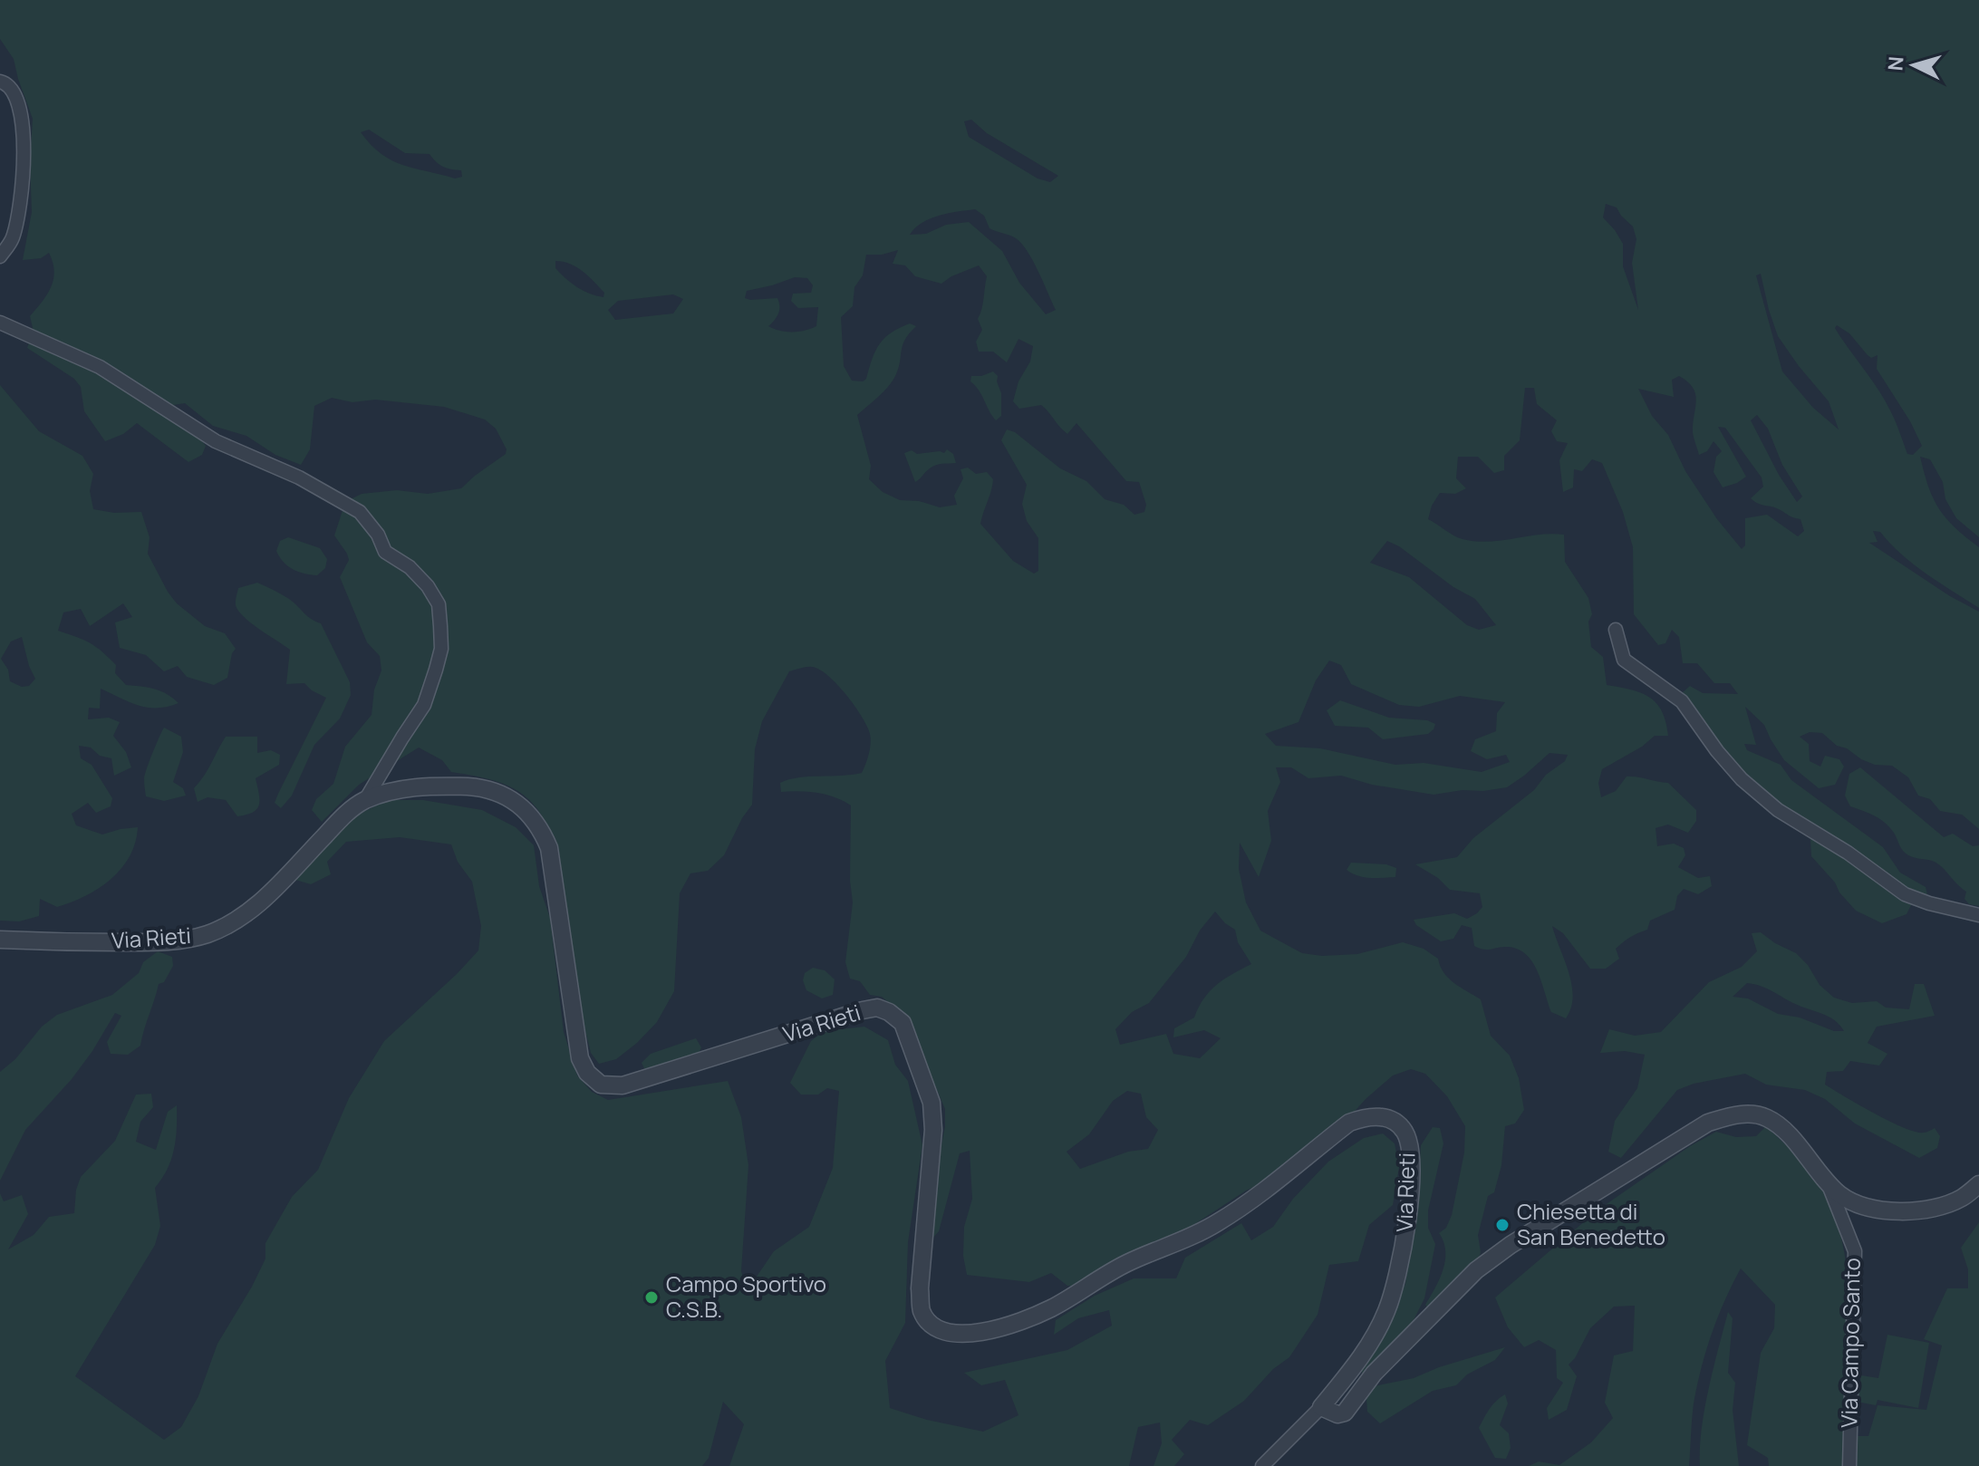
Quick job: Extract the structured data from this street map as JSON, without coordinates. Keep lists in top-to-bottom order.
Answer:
{
  "streets": {
    "street": ["Via Rieti", "Via Campo Santo"]
  },
  "places": ["Chiesetta di San Benedetto", "Campo Sportivo C.S.B."],
  "north": "left"
}
